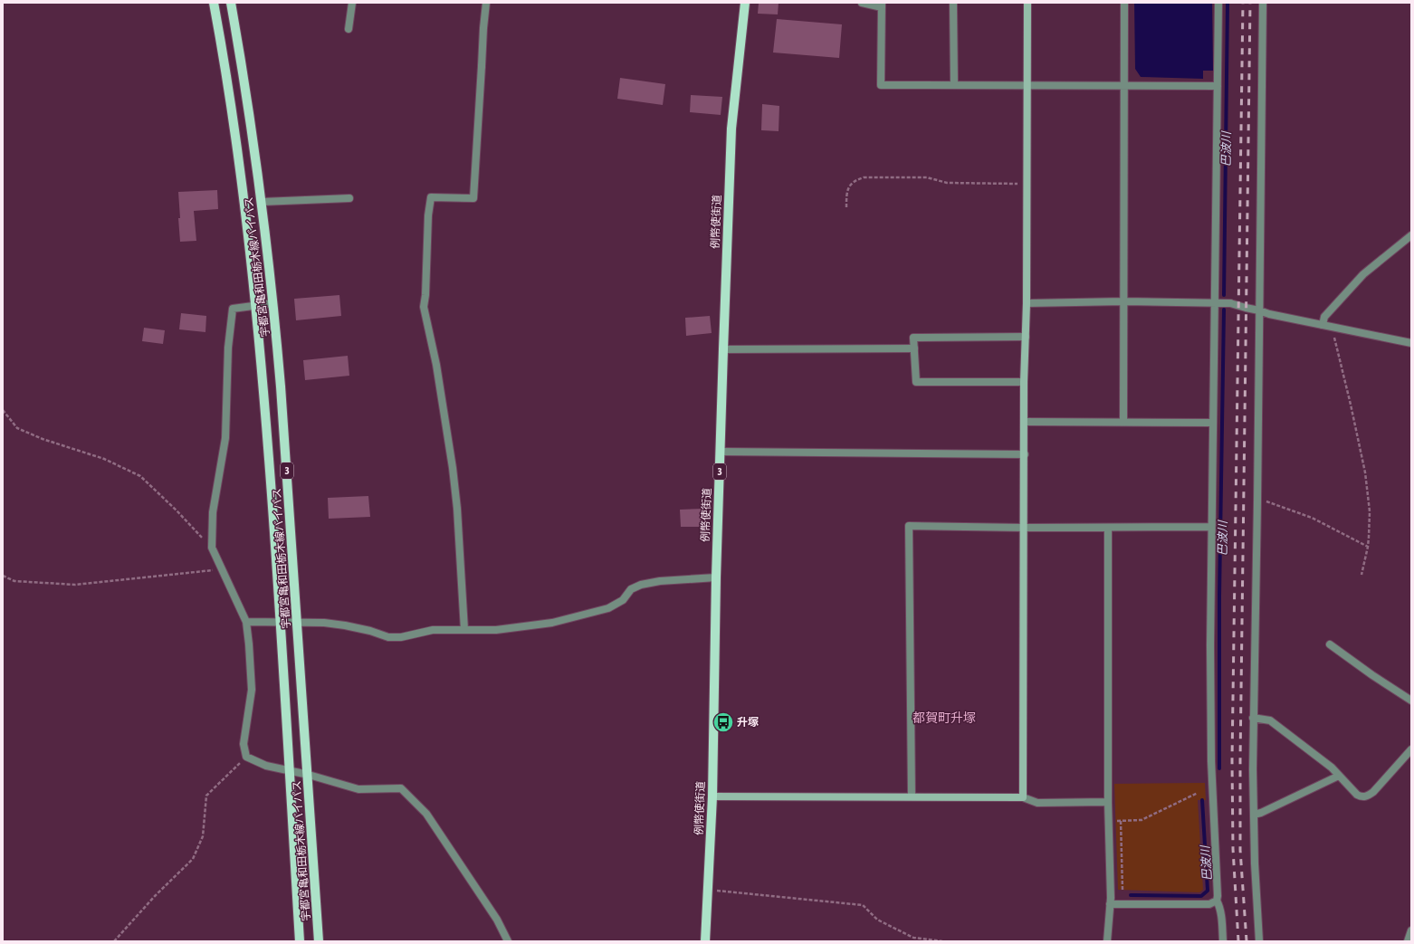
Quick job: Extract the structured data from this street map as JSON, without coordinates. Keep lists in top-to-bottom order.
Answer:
{
  "streets": {
    "main road": ["例幣使街道", "宇都宮亀和田栃木線バイパス", "3"]
  },
  "districts": ["都賀町升塚"],
  "water": ["巴波川"],
  "places": {
    "bus stop": ["升塚"]
  }
}
